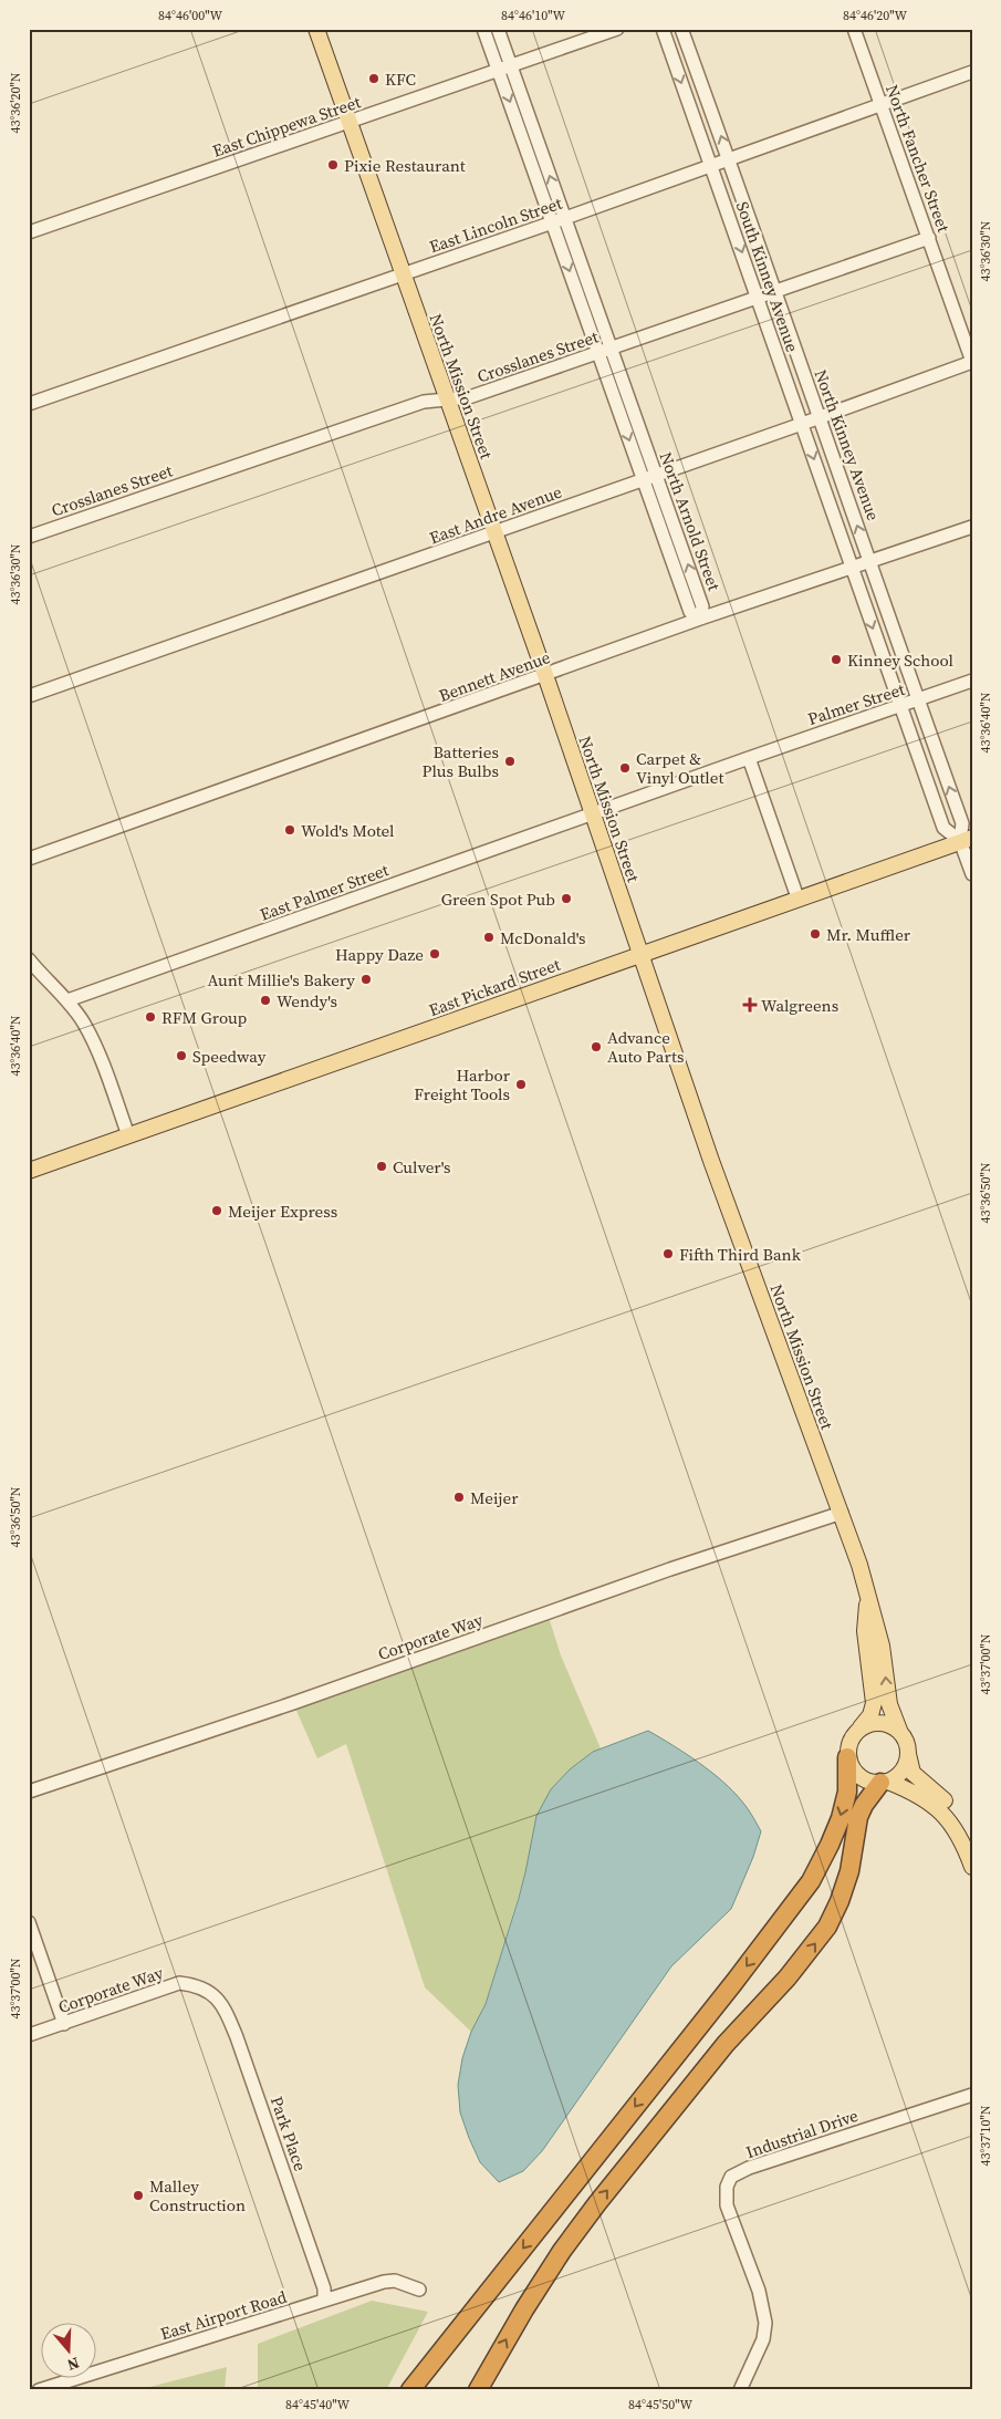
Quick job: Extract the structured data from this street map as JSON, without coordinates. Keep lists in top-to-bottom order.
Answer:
{
  "streets": {
    "main road": ["North Mission Street", "East Pickard Street"],
    "street": [
      "East Chippewa Street",
      "North Fancher Street",
      "East Lincoln Street",
      "South Kinney Avenue",
      "Crosslanes Street",
      "North Kinney Avenue",
      "East Andre Avenue",
      "North Arnold Street",
      "Bennett Avenue",
      "Palmer Street",
      "East Palmer Street",
      "Corporate Way",
      "Park Place",
      "Industrial Drive",
      "East Airport Road"
    ]
  },
  "crossings": [
    ["East Chippewa Street", "North Mission Street"],
    ["East Chippewa Street", "North Arnold Street"],
    ["North Fancher Street", "East Lincoln Street"],
    ["North Fancher Street", "Crosslanes Street"],
    ["North Fancher Street", "East Andre Avenue"],
    ["East Lincoln Street", "South Kinney Avenue"],
    ["East Lincoln Street", "North Mission Street"],
    ["East Lincoln Street", "North Kinney Avenue"],
    ["East Lincoln Street", "North Arnold Street"],
    ["South Kinney Avenue", "Crosslanes Street"],
    ["South Kinney Avenue", "North Kinney Avenue"],
    ["South Kinney Avenue", "East Andre Avenue"],
    ["South Kinney Avenue", "Bennett Avenue"],
    ["South Kinney Avenue", "Palmer Street"],
    ["South Kinney Avenue", "East Pickard Street"],
    ["Crosslanes Street", "North Mission Street"],
    ["Crosslanes Street", "North Kinney Avenue"],
    ["Crosslanes Street", "North Arnold Street"],
    ["North Mission Street", "East Andre Avenue"],
    ["North Mission Street", "Bennett Avenue"],
    ["North Mission Street", "Palmer Street"],
    ["North Mission Street", "East Palmer Street"],
    ["North Mission Street", "East Pickard Street"],
    ["North Mission Street", "Corporate Way"],
    ["North Kinney Avenue", "East Andre Avenue"],
    ["North Kinney Avenue", "Bennett Avenue"],
    ["North Kinney Avenue", "Palmer Street"],
    ["North Kinney Avenue", "East Pickard Street"],
    ["East Andre Avenue", "North Arnold Street"],
    ["North Arnold Street", "Bennett Avenue"],
    ["Palmer Street", "East Palmer Street"],
    ["Corporate Way", "Park Place"],
    ["Park Place", "East Airport Road"]
  ],
  "one_way": ["South Kinney Avenue", "North Kinney Avenue"],
  "places": {
    "other": [
      "KFC",
      "Pixie Restaurant",
      "Kinney School",
      "Batteries Plus Bulbs",
      "Carpet & Vinyl Outlet",
      "Wold's Motel",
      "Green Spot Pub",
      "Mr. Muffler",
      "McDonald's",
      "Happy Daze",
      "Aunt Millie's Bakery",
      "Wendy's",
      "RFM Group",
      "Advance Auto Parts",
      "Speedway",
      "Harbor Freight Tools",
      "Culver's",
      "Meijer Express",
      "Fifth Third Bank",
      "Meijer",
      "Malley Construction"
    ],
    "health": ["Walgreens"]
  },
  "north": "bottom",
  "coordinates": [
    "84°46'00\"W",
    "84°46'10\"W",
    "84°46'20\"W",
    "43°36'20\"N",
    "43°36'30\"N",
    "43°36'40\"N",
    "43°36'50\"N",
    "43°37'00\"N",
    "43°37'10\"N",
    "84°45'40\"W",
    "84°45'50\"W"
  ]
}
